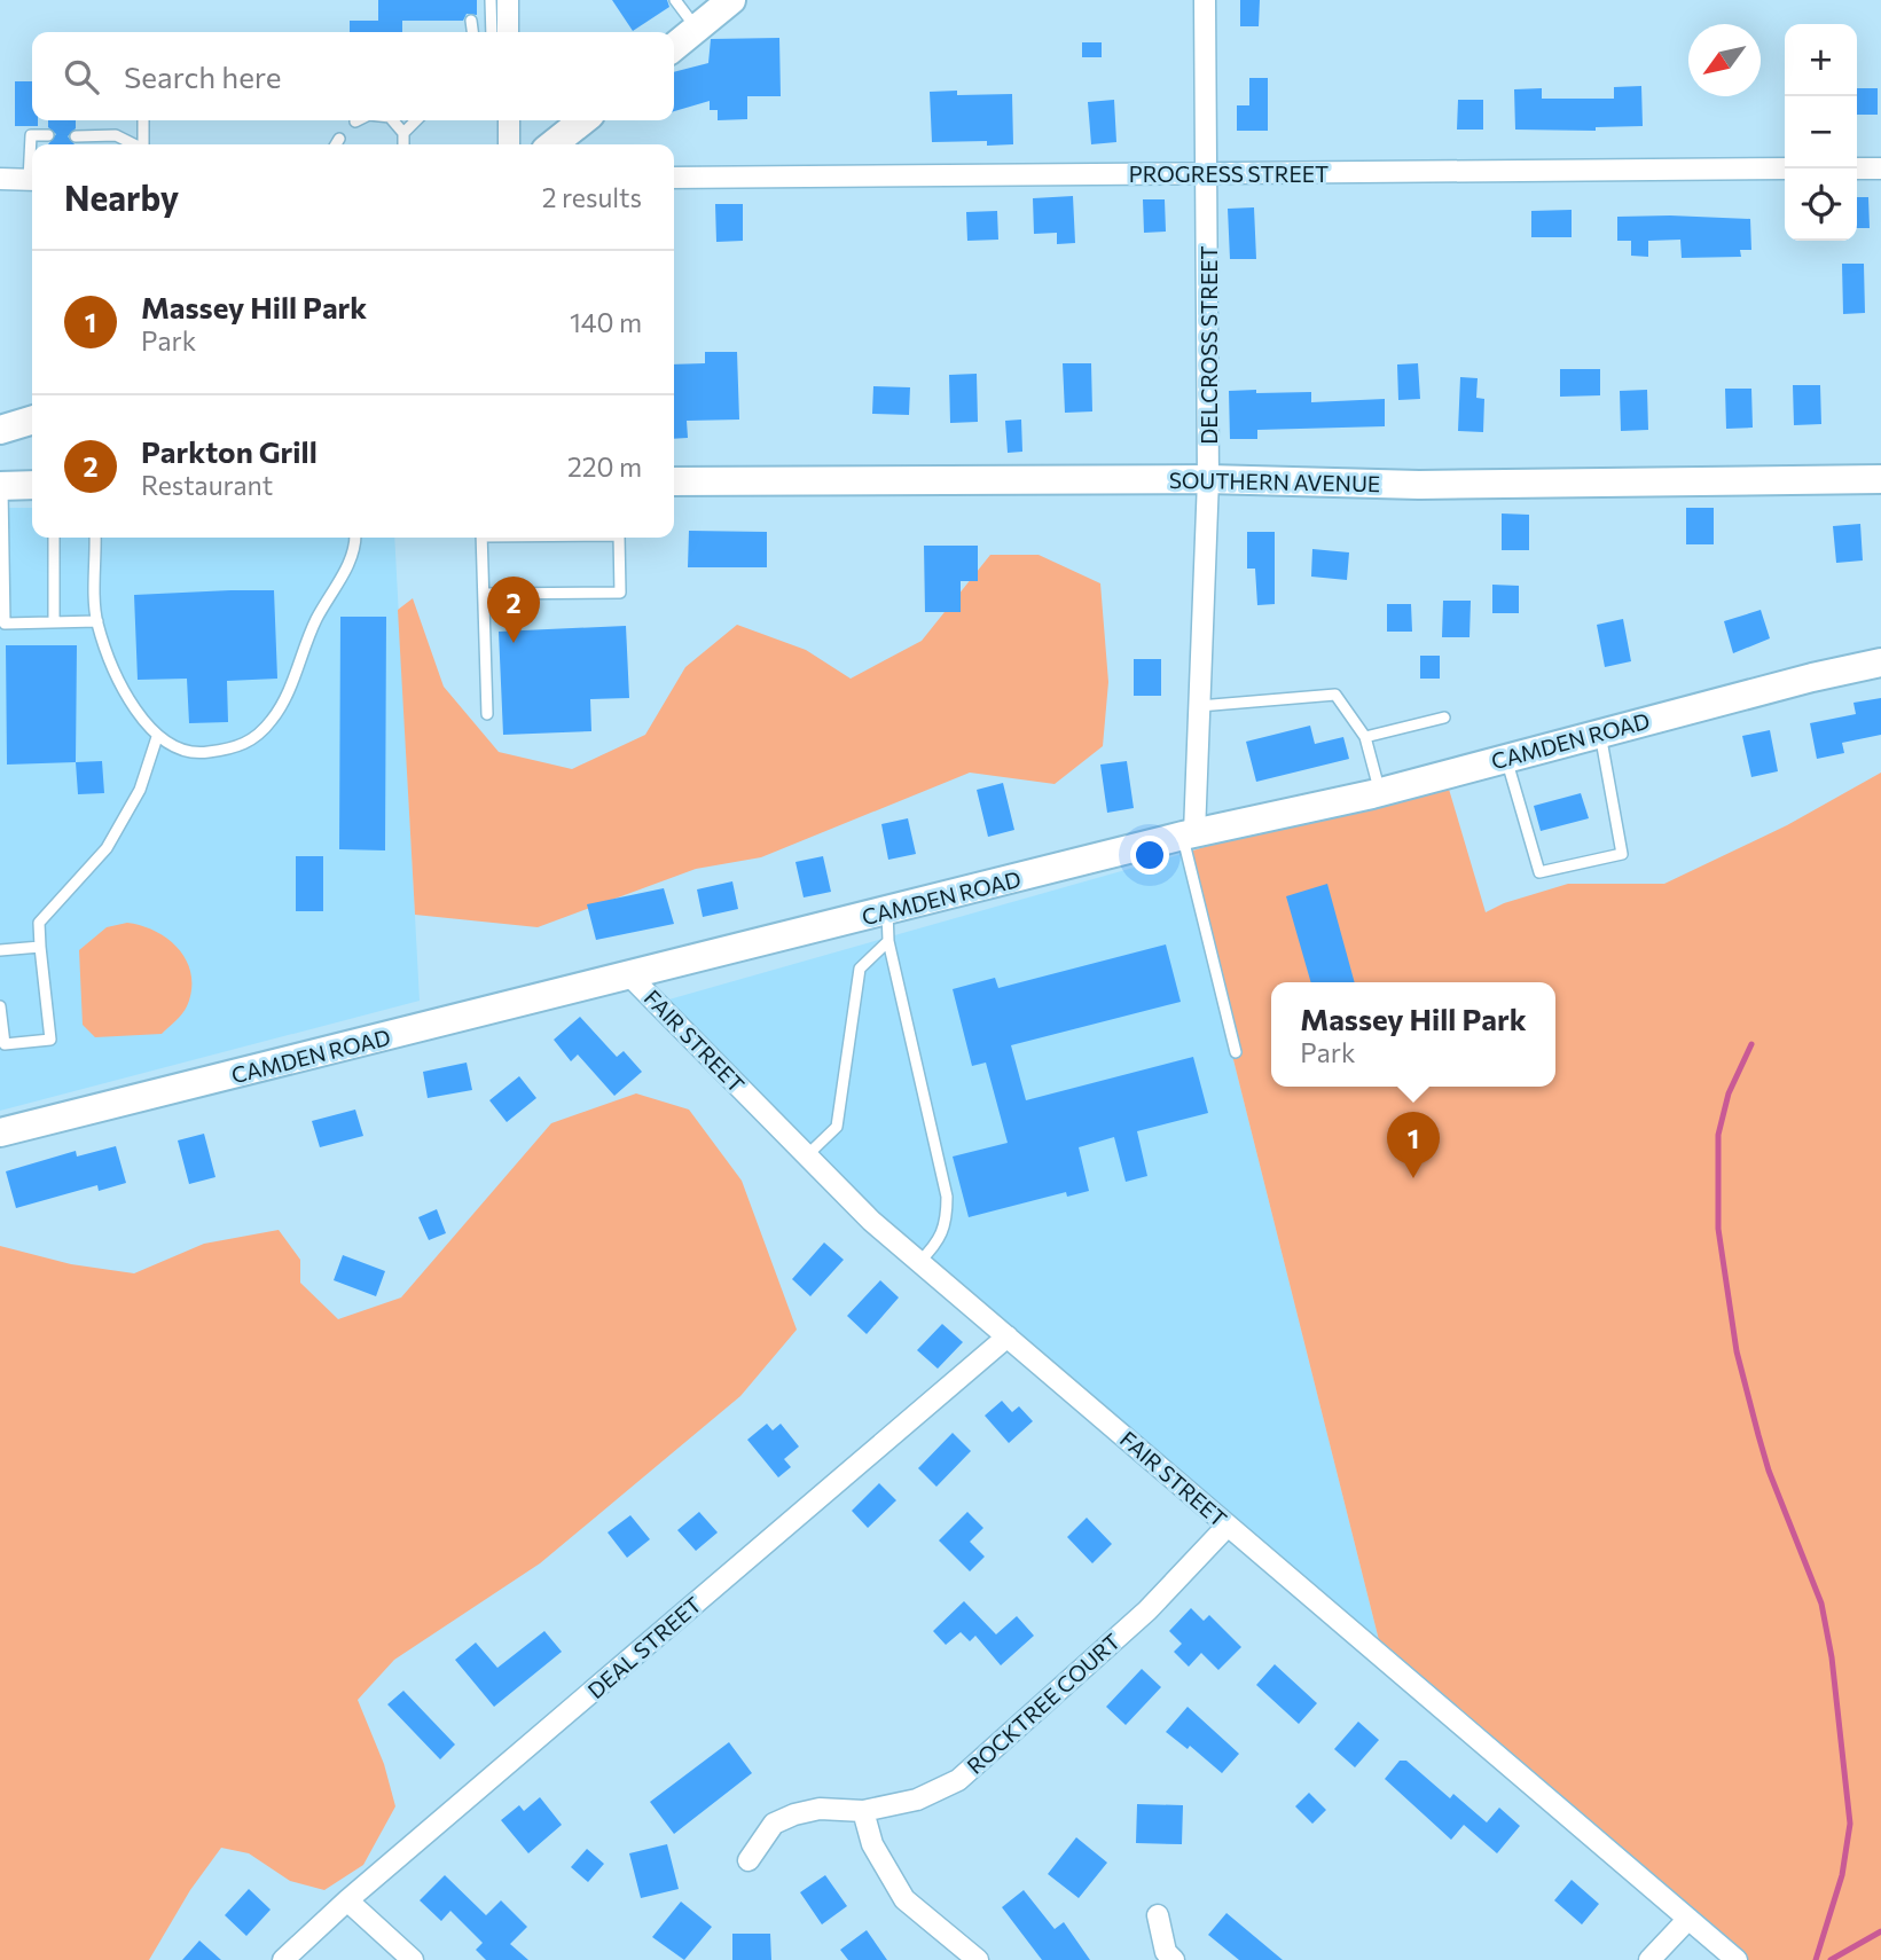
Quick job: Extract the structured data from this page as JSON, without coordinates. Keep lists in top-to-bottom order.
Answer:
{
  "streets": {
    "street": [
      "PROGRESS STREET",
      "DELCROSS STREET",
      "SOUTHERN AVENUE",
      "CAMDEN ROAD",
      "FAIR STREET",
      "DEAL STREET",
      "ROCKTREE COURT"
    ]
  },
  "crossings": [
    ["PROGRESS STREET", "DELCROSS STREET"],
    ["DELCROSS STREET", "SOUTHERN AVENUE"],
    ["DELCROSS STREET", "CAMDEN ROAD"],
    ["CAMDEN ROAD", "FAIR STREET"],
    ["FAIR STREET", "DEAL STREET"],
    ["FAIR STREET", "ROCKTREE COURT"]
  ],
  "north": "bottom left",
  "page": {
    "map_buttons": ["+", "−"],
    "search": "Search here",
    "heading": ["Nearby", "2 results"],
    "list": [
      {
        "mark": "1",
        "name": "Massey Hill Park",
        "note": "Park",
        "value": "140 m"
      },
      {
        "mark": "2",
        "name": "Parkton Grill",
        "note": "Restaurant",
        "value": "220 m"
      }
    ],
    "pins": ["2", "1"],
    "popup": ["Massey Hill Park", "Park"]
  }
}
